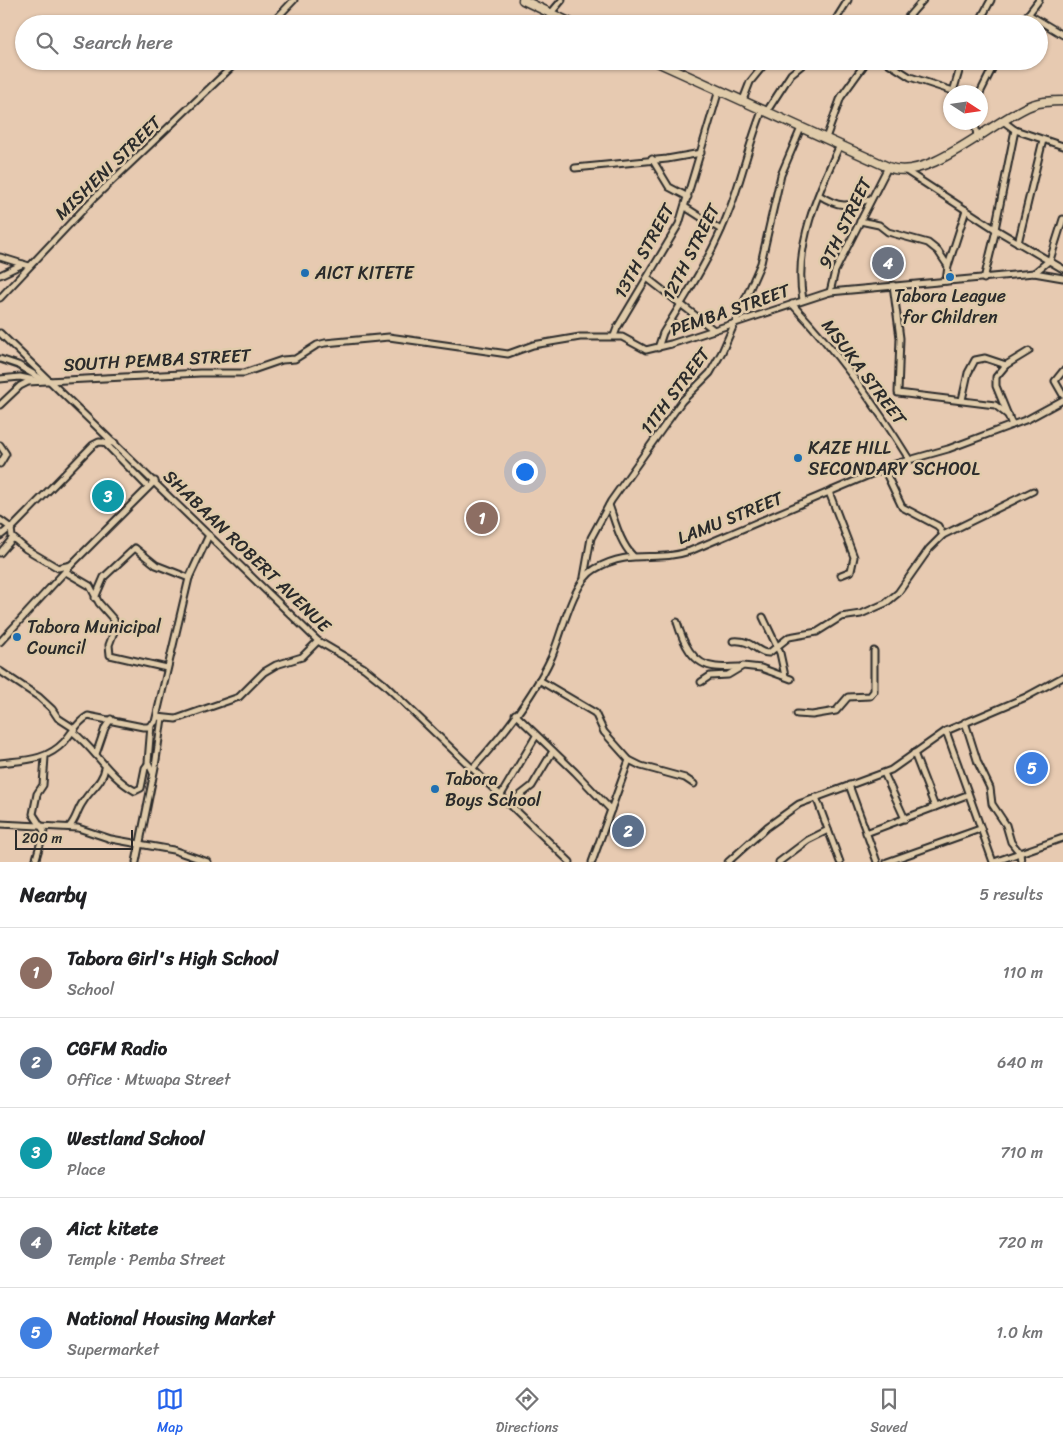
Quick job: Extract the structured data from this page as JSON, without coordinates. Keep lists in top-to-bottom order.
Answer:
{
  "streets": {
    "street": [
      "MISHENI STREET",
      "9TH STREET",
      "13TH STREET",
      "12TH STREET",
      "PEMBA STREET",
      "SOUTH PEMBA STREET",
      "MSUKA STREET",
      "11TH STREET",
      "LAMU STREET",
      "SHABAAN ROBERT AVENUE"
    ]
  },
  "crossings": [
    ["9TH STREET", "PEMBA STREET"],
    ["13TH STREET", "PEMBA STREET"],
    ["12TH STREET", "PEMBA STREET"],
    ["PEMBA STREET", "SOUTH PEMBA STREET"],
    ["PEMBA STREET", "MSUKA STREET"],
    ["PEMBA STREET", "11TH STREET"],
    ["SOUTH PEMBA STREET", "SHABAAN ROBERT AVENUE"],
    ["MSUKA STREET", "LAMU STREET"],
    ["11TH STREET", "LAMU STREET"]
  ],
  "places": [
    "AICT KITETE",
    "Tabora League for Children",
    "KAZE HILL SECONDARY SCHOOL",
    "Tabora Municipal Council",
    "Tabora Boys School"
  ],
  "scale_bar": "200 m",
  "north": "right",
  "page": {
    "search": "Search here",
    "pins": [
      "4",
      "3",
      "1",
      "5",
      "2"
    ],
    "scale": "200 m",
    "heading": ["Nearby", "5 results"],
    "list": [
      {
        "mark": "1",
        "name": "Tabora Girl's High School",
        "note": "School",
        "value": "110 m"
      },
      {
        "mark": "2",
        "name": "CGFM Radio",
        "note": "Office · Mtwapa Street",
        "value": "640 m"
      },
      {
        "mark": "3",
        "name": "Westland School",
        "note": "Place",
        "value": "710 m"
      },
      {
        "mark": "4",
        "name": "Aict kitete",
        "note": "Temple · Pemba Street",
        "value": "720 m"
      },
      {
        "mark": "5",
        "name": "National Housing Market",
        "note": "Supermarket",
        "value": "1.0 km"
      }
    ],
    "nav": ["Map", "Directions", "Saved"]
  }
}
